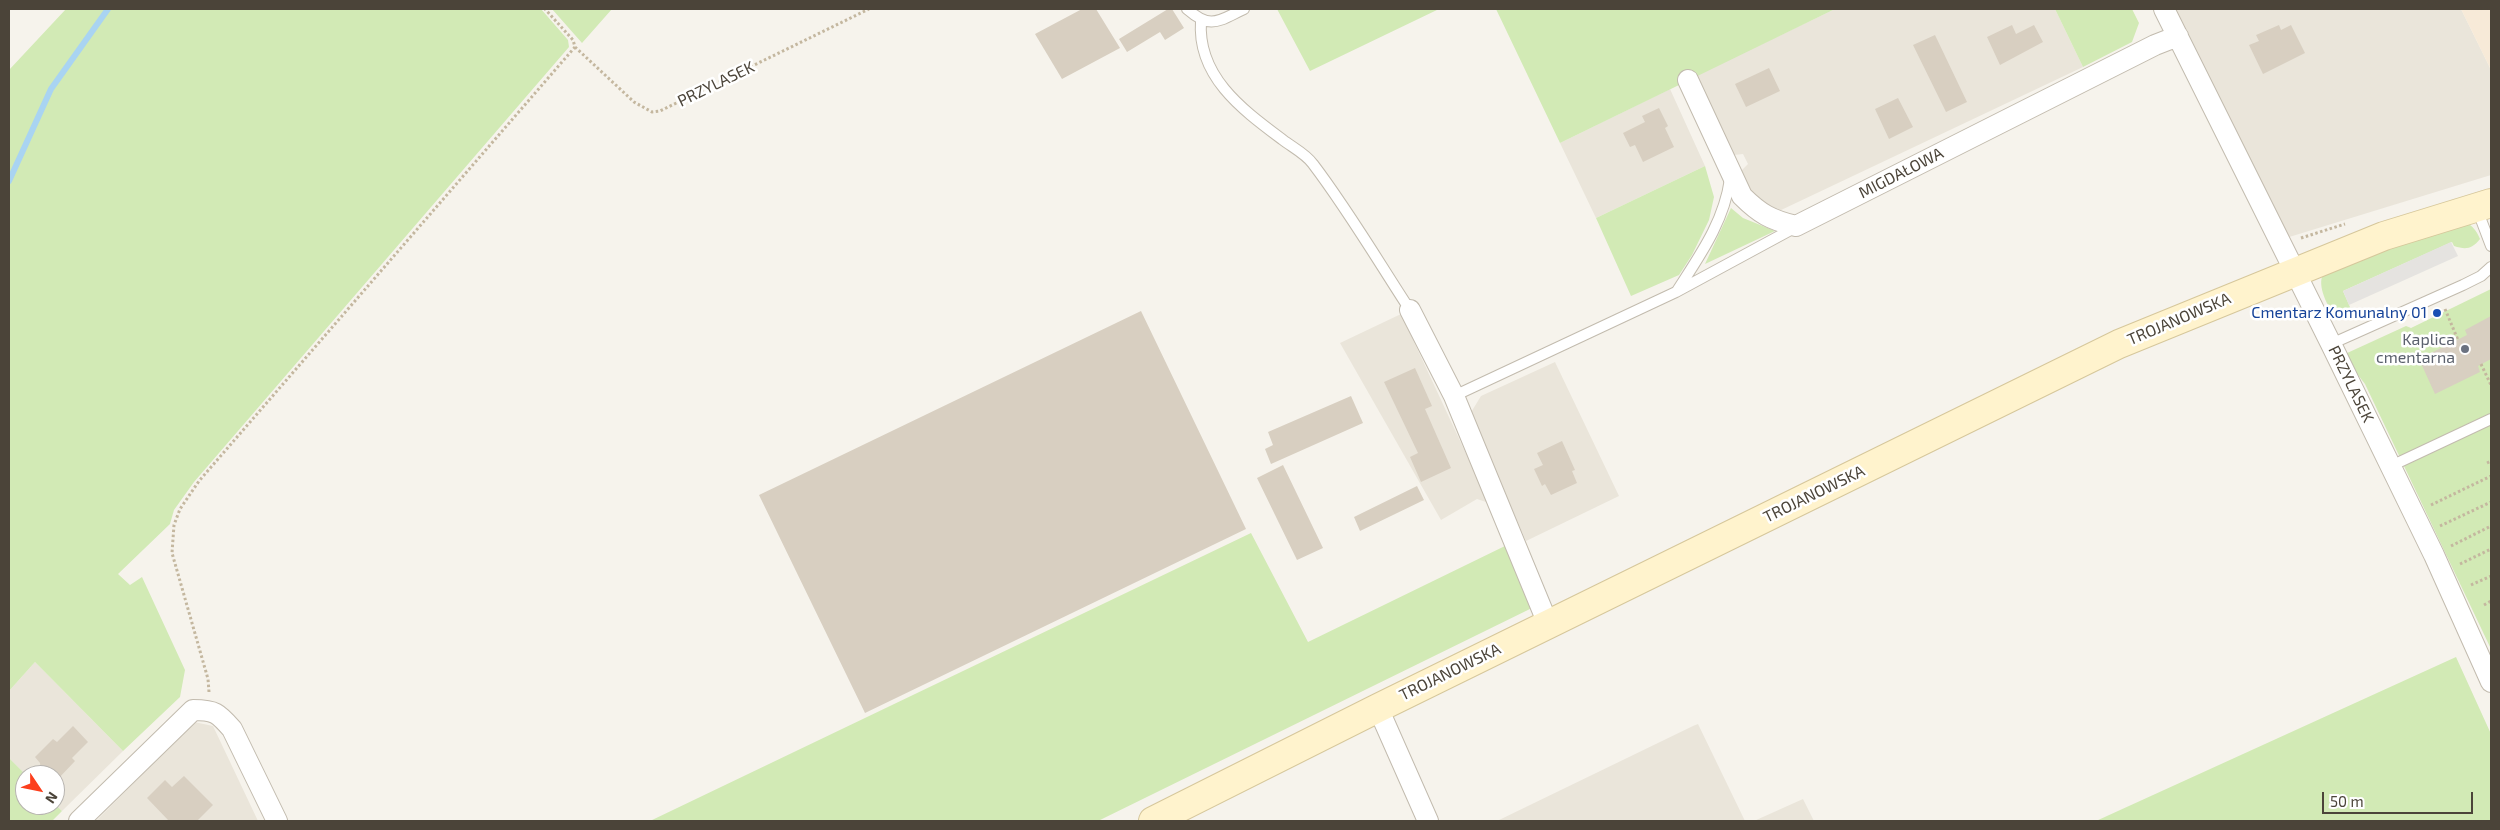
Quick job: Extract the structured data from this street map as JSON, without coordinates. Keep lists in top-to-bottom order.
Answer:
{
  "streets": {
    "street": ["PRZYLASEK", "MIGDAŁOWA", "TROJANOWSKA"]
  },
  "crossings": [
    ["PRZYLASEK", "MIGDAŁOWA"],
    ["PRZYLASEK", "TROJANOWSKA"]
  ],
  "places": ["Cmentarz Komunalny 01", "Kaplica cmentarna"],
  "scale_bar": "50 m",
  "north": "bottom right"
}
